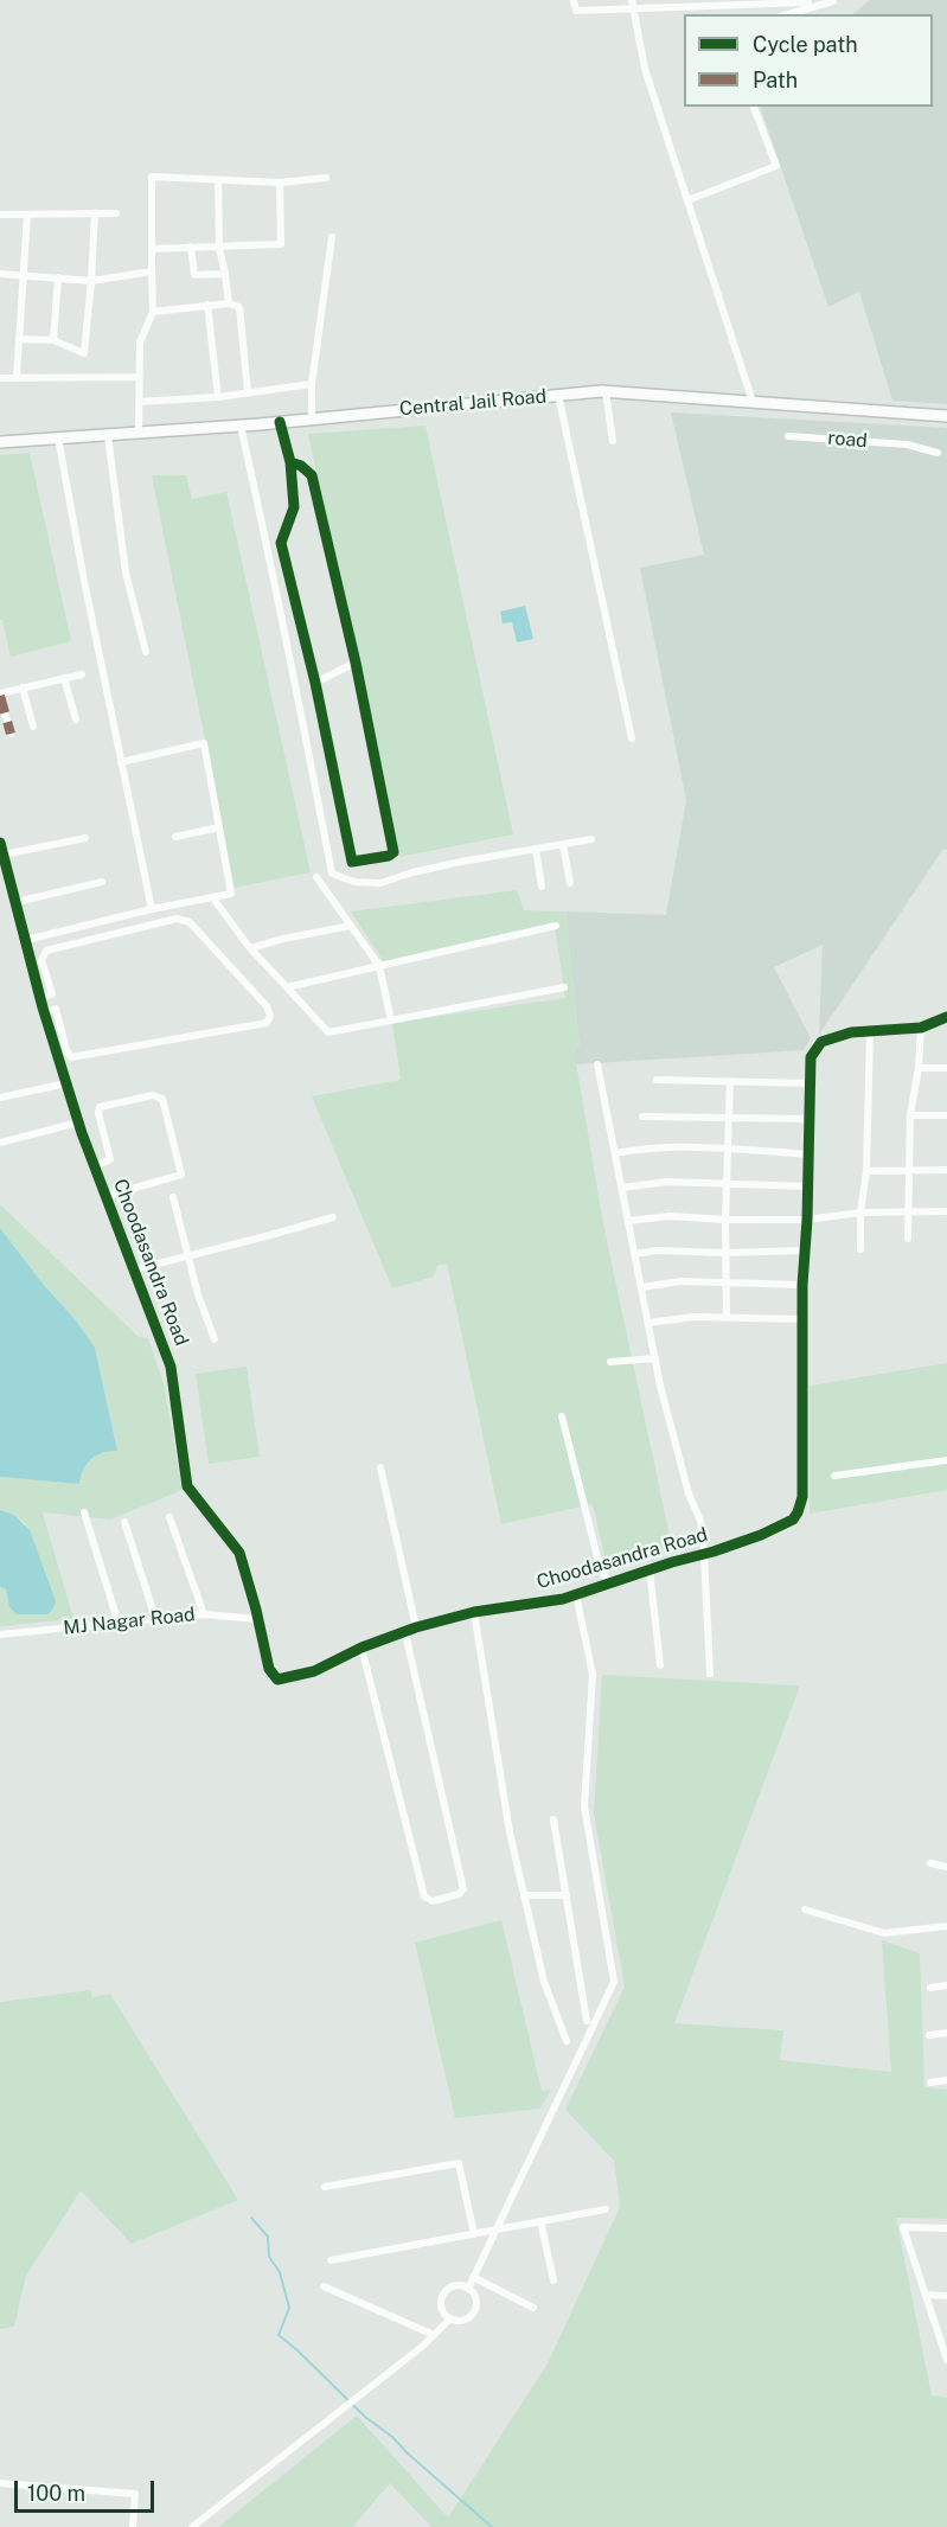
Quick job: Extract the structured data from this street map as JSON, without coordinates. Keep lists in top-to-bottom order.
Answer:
{
  "streets": {
    "main road": ["Central Jail Road"],
    "street": ["road", "Choodasandra Road", "MJ Nagar Road"]
  },
  "crossings": [
    ["Choodasandra Road", "MJ Nagar Road"]
  ],
  "legend": ["Cycle path", "Path"],
  "scale_bar": "100 m"
}
